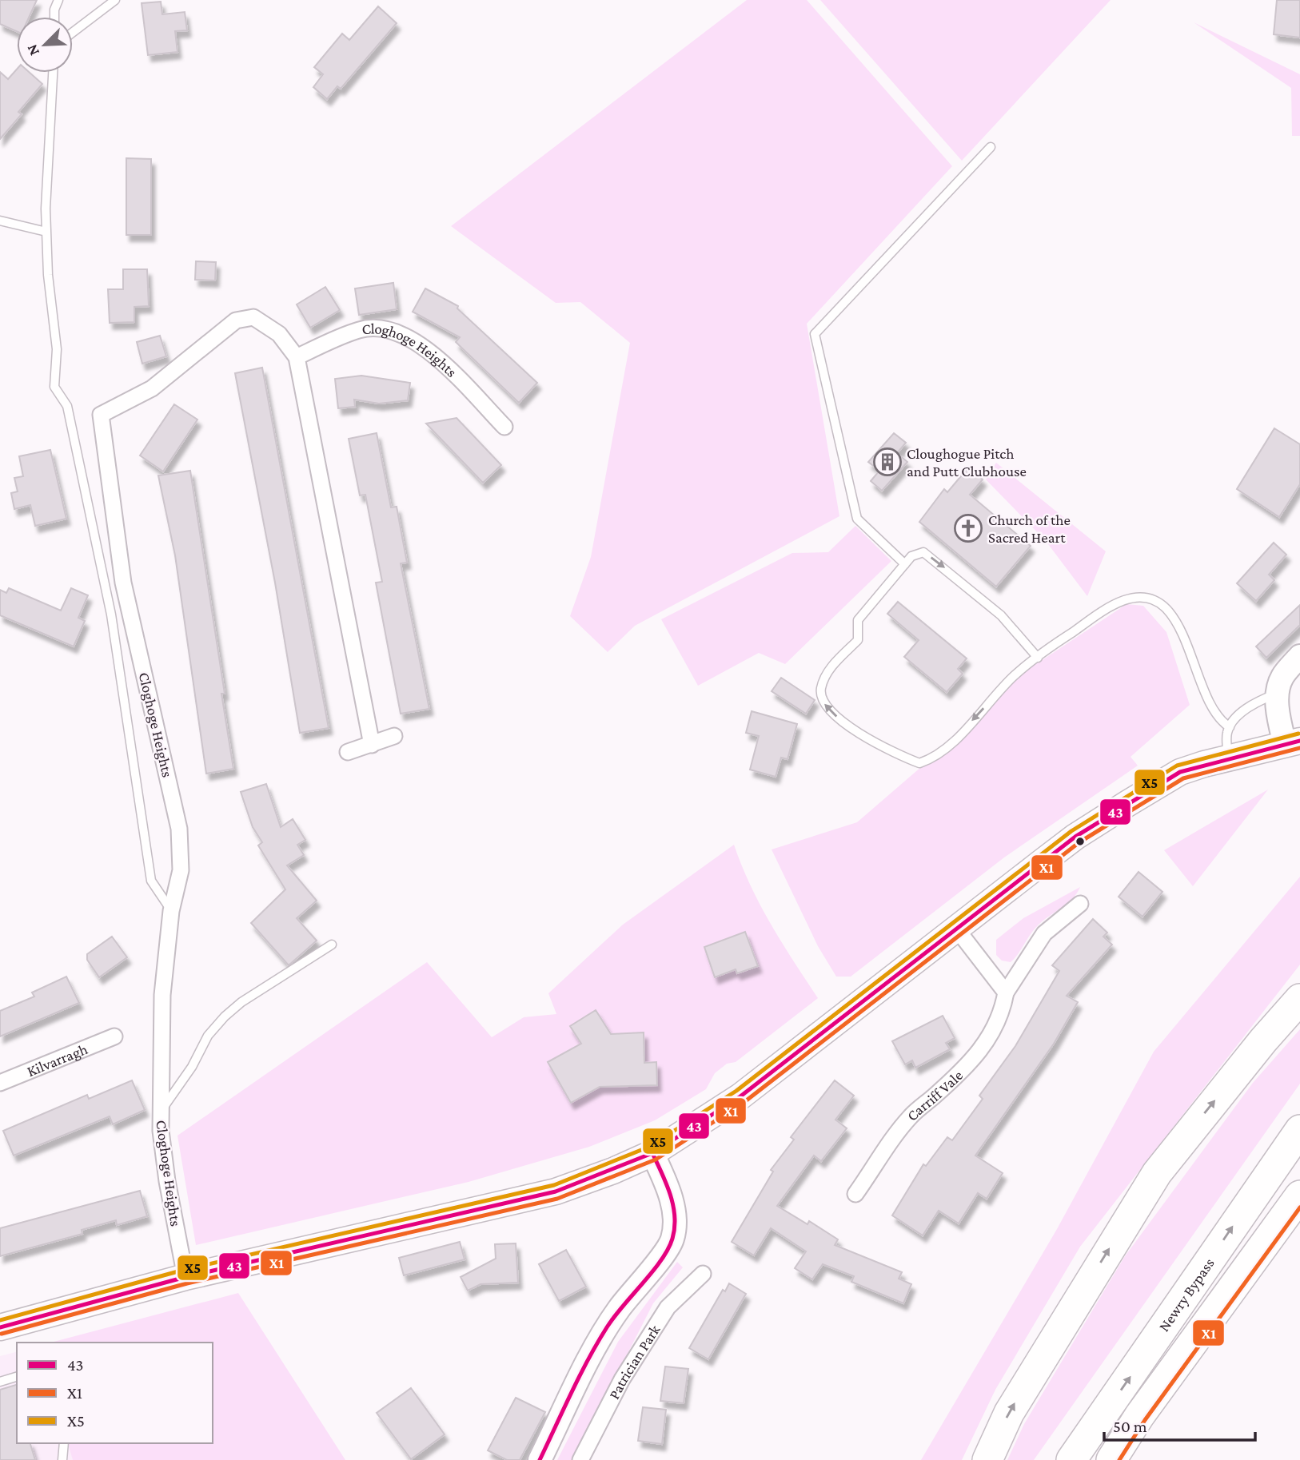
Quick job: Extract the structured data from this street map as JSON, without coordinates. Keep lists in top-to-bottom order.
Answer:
{
  "streets": {
    "highway": ["Newry Bypass"],
    "street": [
      "Cloghoge Heights",
      "Kilvarragh",
      "Carriff Vale",
      "Patrician Park"
    ]
  },
  "places": {
    "building": ["Cloughogue Pitch and Putt Clubhouse"],
    "church": ["Church of the Sacred Heart"]
  },
  "lines": ["transit line X5", "transit line 43", "transit line X1"],
  "legend": ["43", "X1", "X5"],
  "scale_bar": "50 m",
  "north": "bottom left"
}
